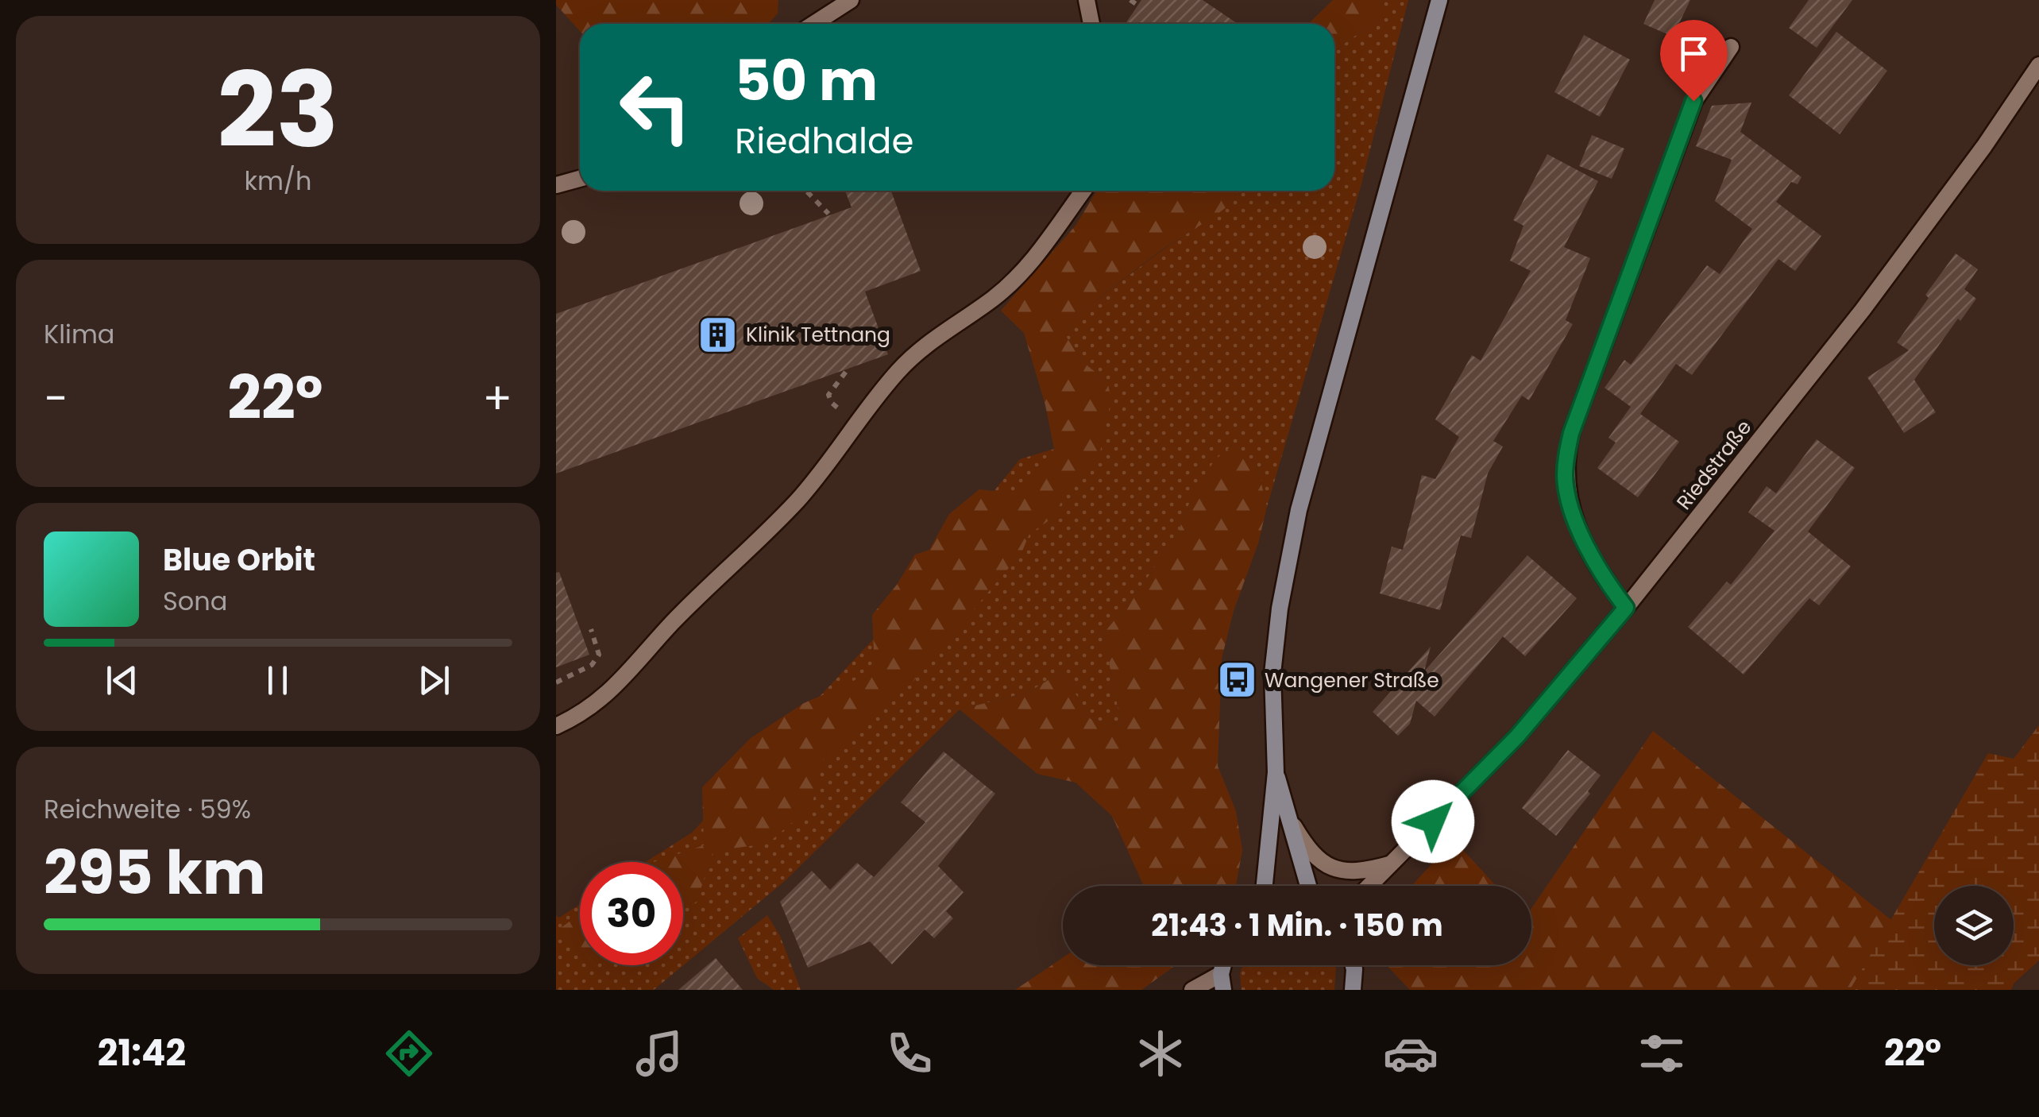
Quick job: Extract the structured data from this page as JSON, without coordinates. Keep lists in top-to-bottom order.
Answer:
{
  "streets": {
    "street": ["Riedstraße"]
  },
  "places": {
    "building": ["Klinik Tettnang"],
    "bus stop": ["Wangener Straße"]
  },
  "page": {
    "tile": [
      ["23", "km/h"],
      "Klima",
      ["Reichweite · 59%", "295 km"]
    ],
    "turn": ["50 m", "Riedhalde"],
    "heat": ["−", "22°", "+"],
    "song": ["Blue Orbit", "Sona"],
    "limit": "30",
    "trip": "21:43 · 1 Min. · 150 m",
    "tabs": ["21:42", "22°"]
  }
}
